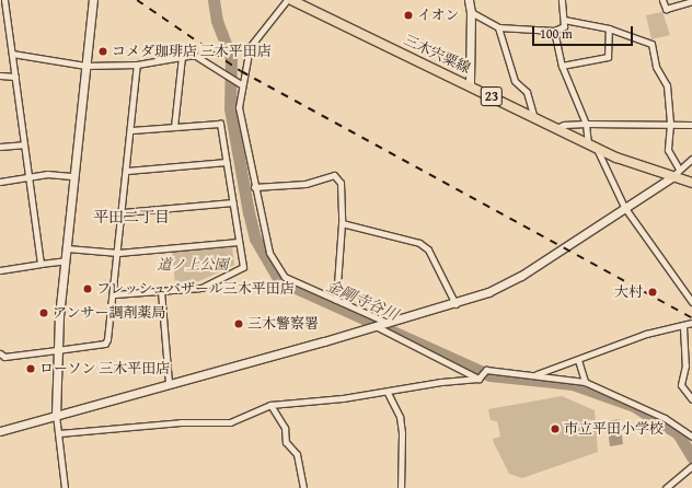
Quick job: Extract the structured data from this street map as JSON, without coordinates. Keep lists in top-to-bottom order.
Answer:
{
  "streets": {
    "main road": ["三木宍粟線", "23"]
  },
  "districts": ["平田二丁目"],
  "water": ["金剛寺谷川"],
  "parks": ["道ノ上公園"],
  "places": [
    "イオン",
    "コメダ珈琲店 三木平田店",
    "フレッシュバザール三木平田店",
    "大村",
    "アンサー調剤薬局",
    "三木警察署",
    "ローソン 三木平田店",
    "市立平田小学校"
  ],
  "scale_bar": "100 m"
}
